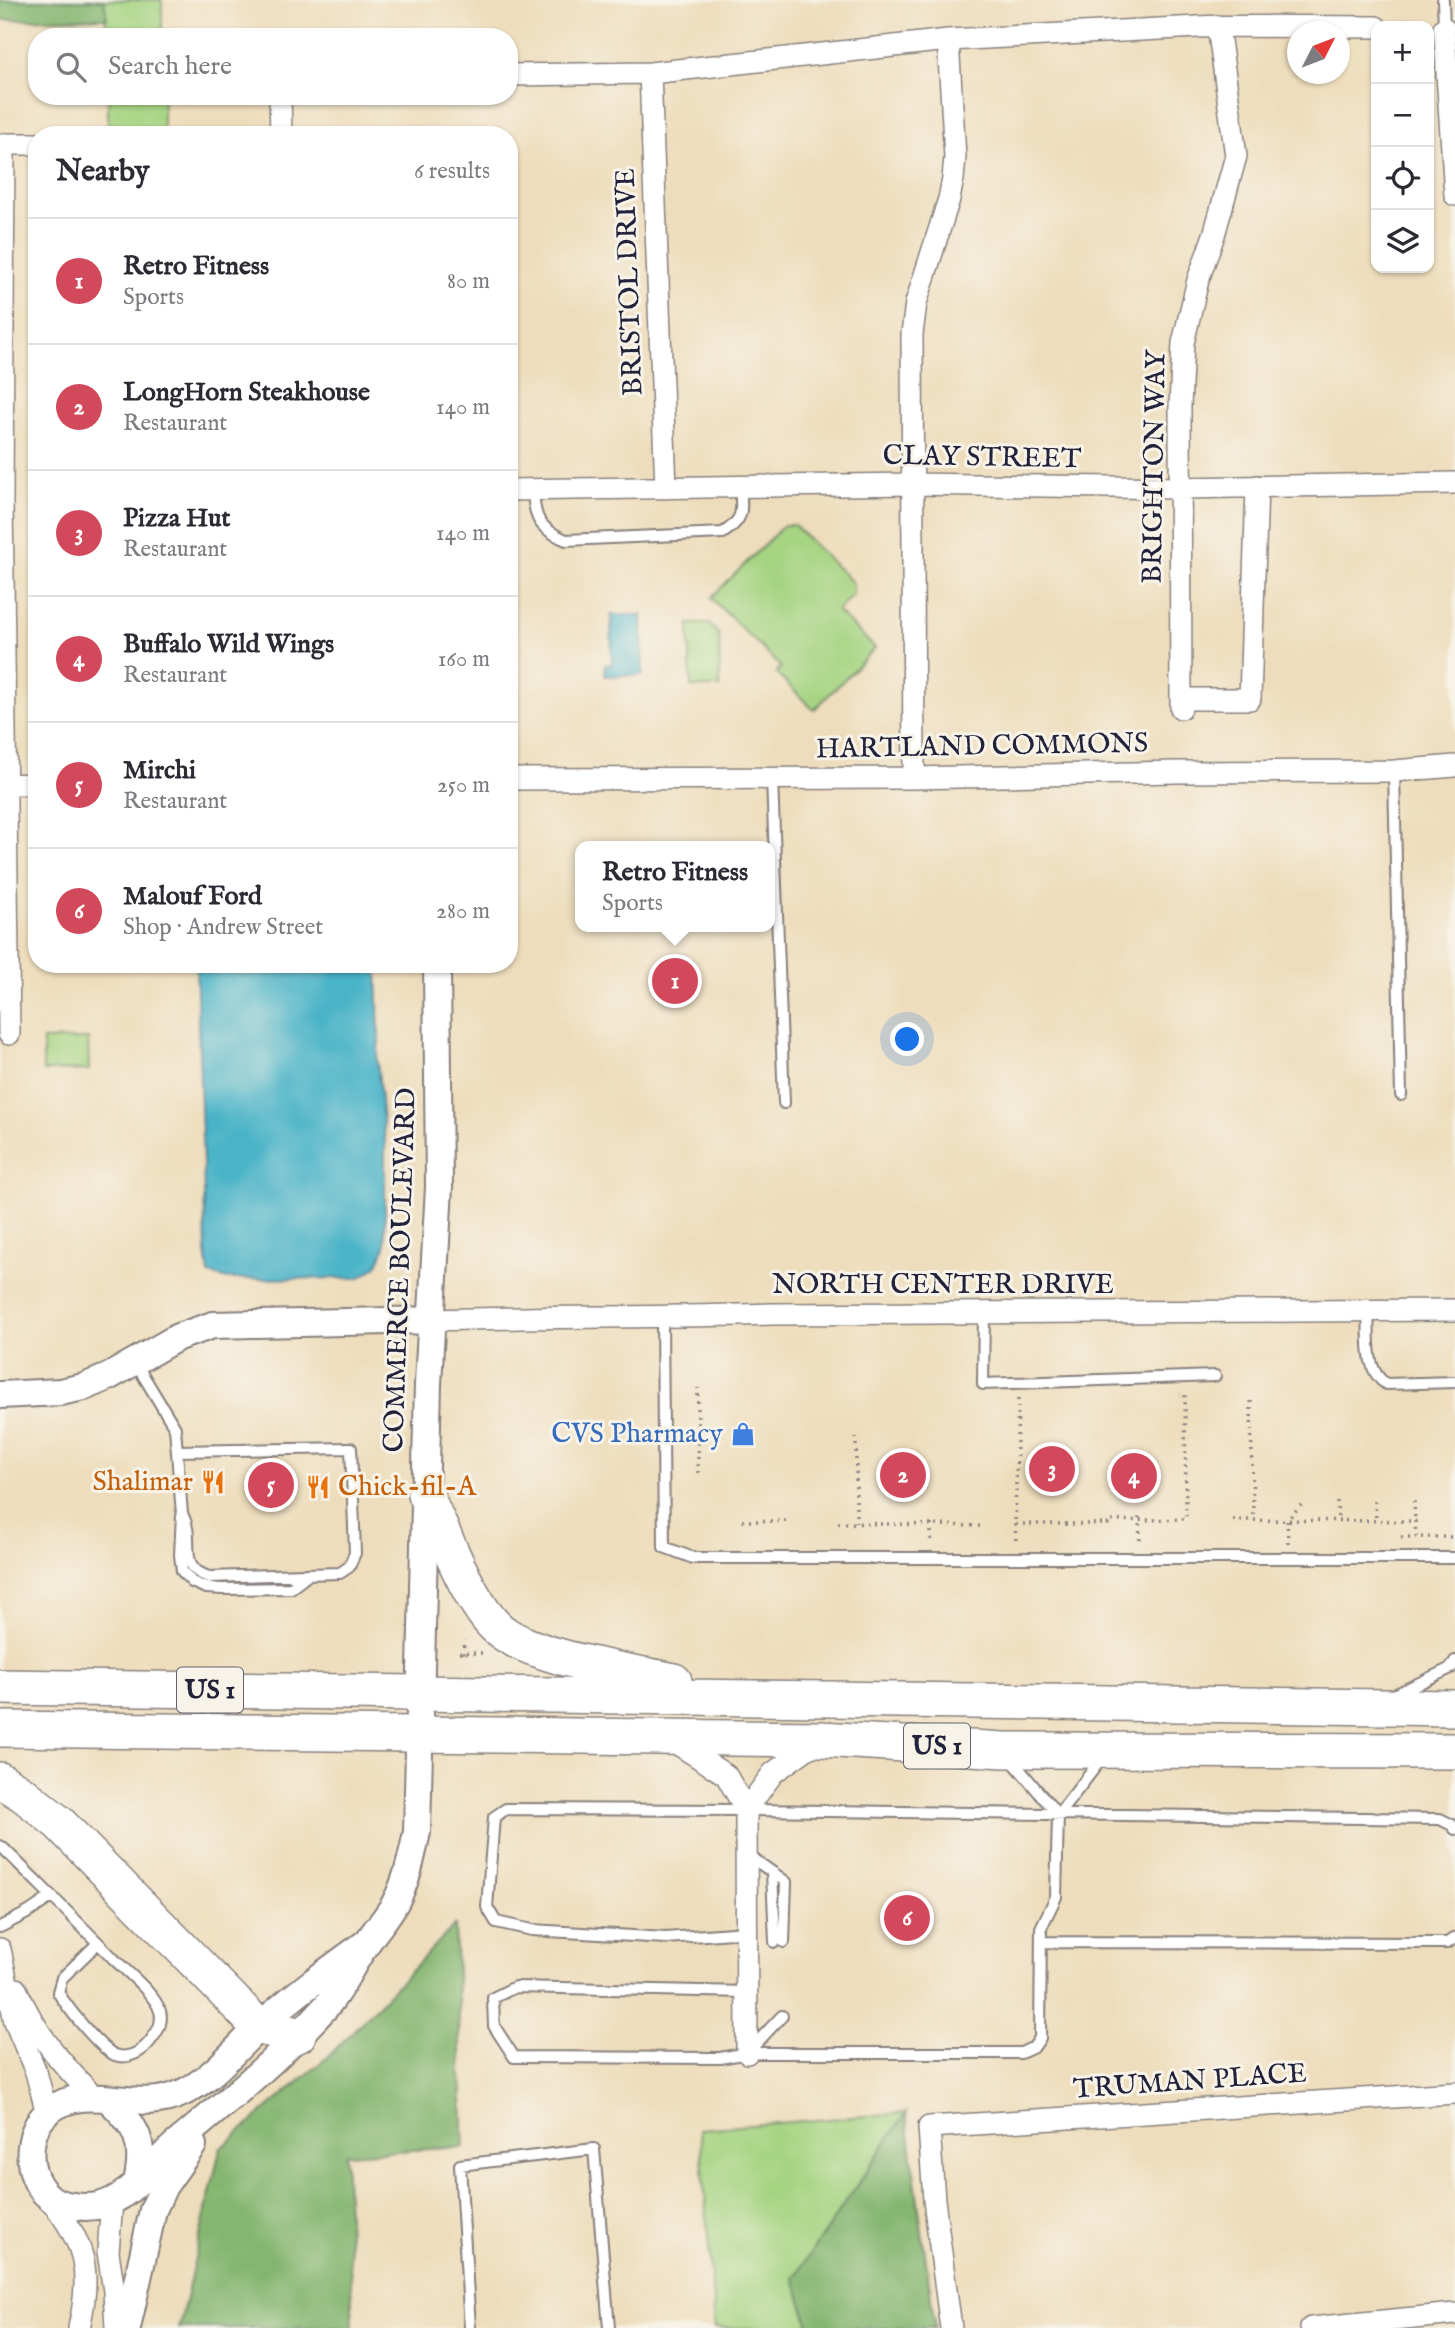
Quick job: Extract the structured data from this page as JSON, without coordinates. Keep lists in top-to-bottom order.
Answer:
{
  "streets": {
    "highway": ["US 1"],
    "street": [
      "BRISTOL DRIVE",
      "CLAY STREET",
      "BRIGHTON WAY",
      "HARTLAND COMMONS",
      "COMMERCE BOULEVARD",
      "NORTH CENTER DRIVE",
      "TRUMAN PLACE"
    ]
  },
  "crossings": [
    ["BRISTOL DRIVE", "CLAY STREET"],
    ["CLAY STREET", "BRIGHTON WAY"],
    ["COMMERCE BOULEVARD", "NORTH CENTER DRIVE"],
    ["COMMERCE BOULEVARD", "US 1"]
  ],
  "places": {
    "shop": ["CVS Pharmacy"],
    "restaurant": ["Shalimar", "Chick-fil-A"]
  },
  "north": "top right",
  "page": {
    "map_buttons": ["+", "−"],
    "search": "Search here",
    "heading": ["Nearby", "6 results"],
    "list": [
      {
        "mark": "1",
        "name": "Retro Fitness",
        "note": "Sports",
        "value": "80 m"
      },
      {
        "mark": "2",
        "name": "LongHorn Steakhouse",
        "note": "Restaurant",
        "value": "140 m"
      },
      {
        "mark": "3",
        "name": "Pizza Hut",
        "note": "Restaurant",
        "value": "140 m"
      },
      {
        "mark": "4",
        "name": "Buffalo Wild Wings",
        "note": "Restaurant",
        "value": "160 m"
      },
      {
        "mark": "5",
        "name": "Mirchi",
        "note": "Restaurant",
        "value": "250 m"
      },
      {
        "mark": "6",
        "name": "Malouf Ford",
        "note": "Shop · Andrew Street",
        "value": "280 m"
      }
    ],
    "popup": ["Retro Fitness", "Sports"],
    "pins": [
      "1",
      "3",
      "2",
      "4",
      "5",
      "6"
    ]
  }
}
